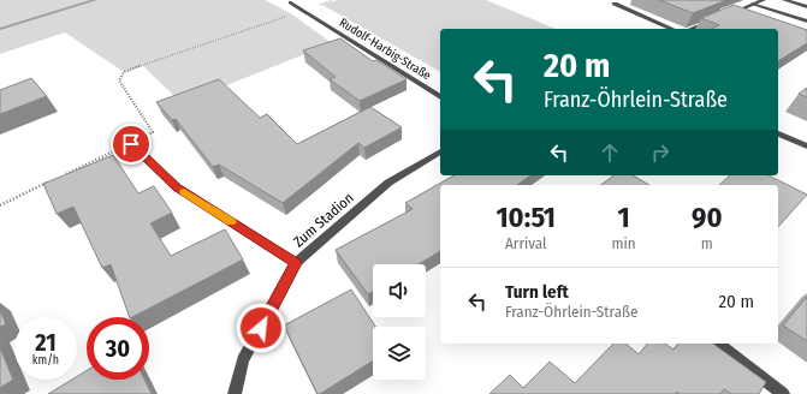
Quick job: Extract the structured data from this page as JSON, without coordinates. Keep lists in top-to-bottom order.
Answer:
{
  "streets": {
    "street": ["Rudolf-Harbig-Straße", "Zum Stadion"]
  },
  "page": {
    "turn": ["20 m", "Franz-Öhrlein-Straße"],
    "eta": [
      "10:51",
      "Arrival",
      "1",
      "min",
      "90",
      "m"
    ],
    "list": [
      {
        "name": "Turn left",
        "note": "Franz-Öhrlein-Straße",
        "value": "20 m"
      }
    ],
    "speed": "21 km/h",
    "limit": "30"
  }
}
